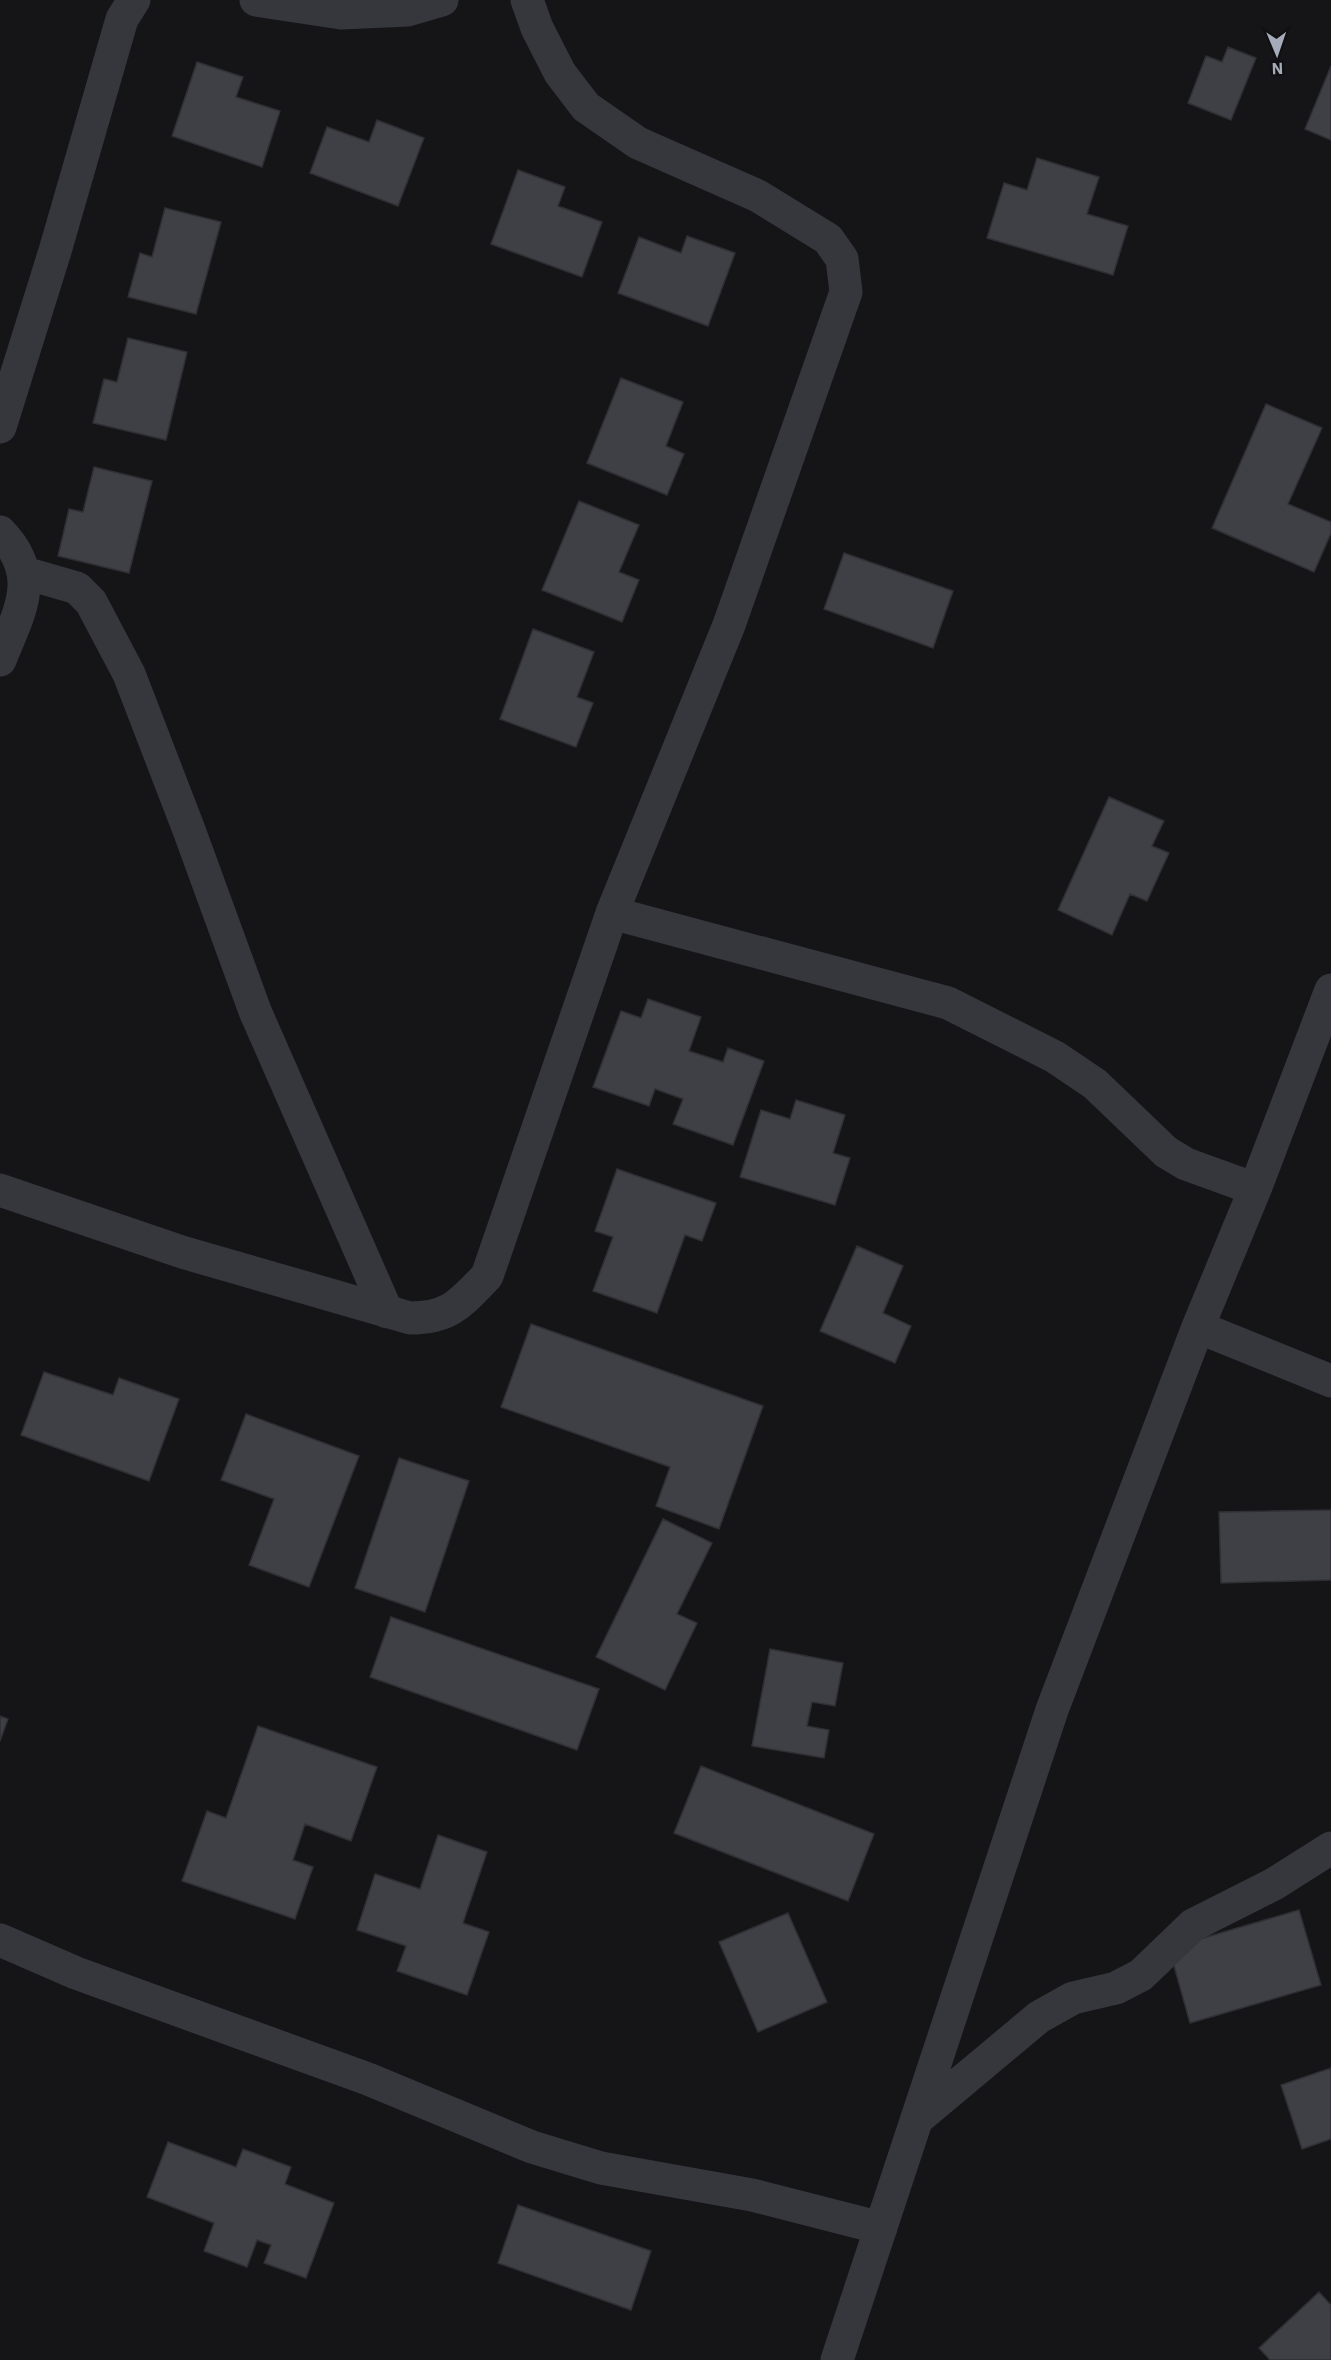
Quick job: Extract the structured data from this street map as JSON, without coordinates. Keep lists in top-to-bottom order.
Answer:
{
  "north": "bottom"
}
